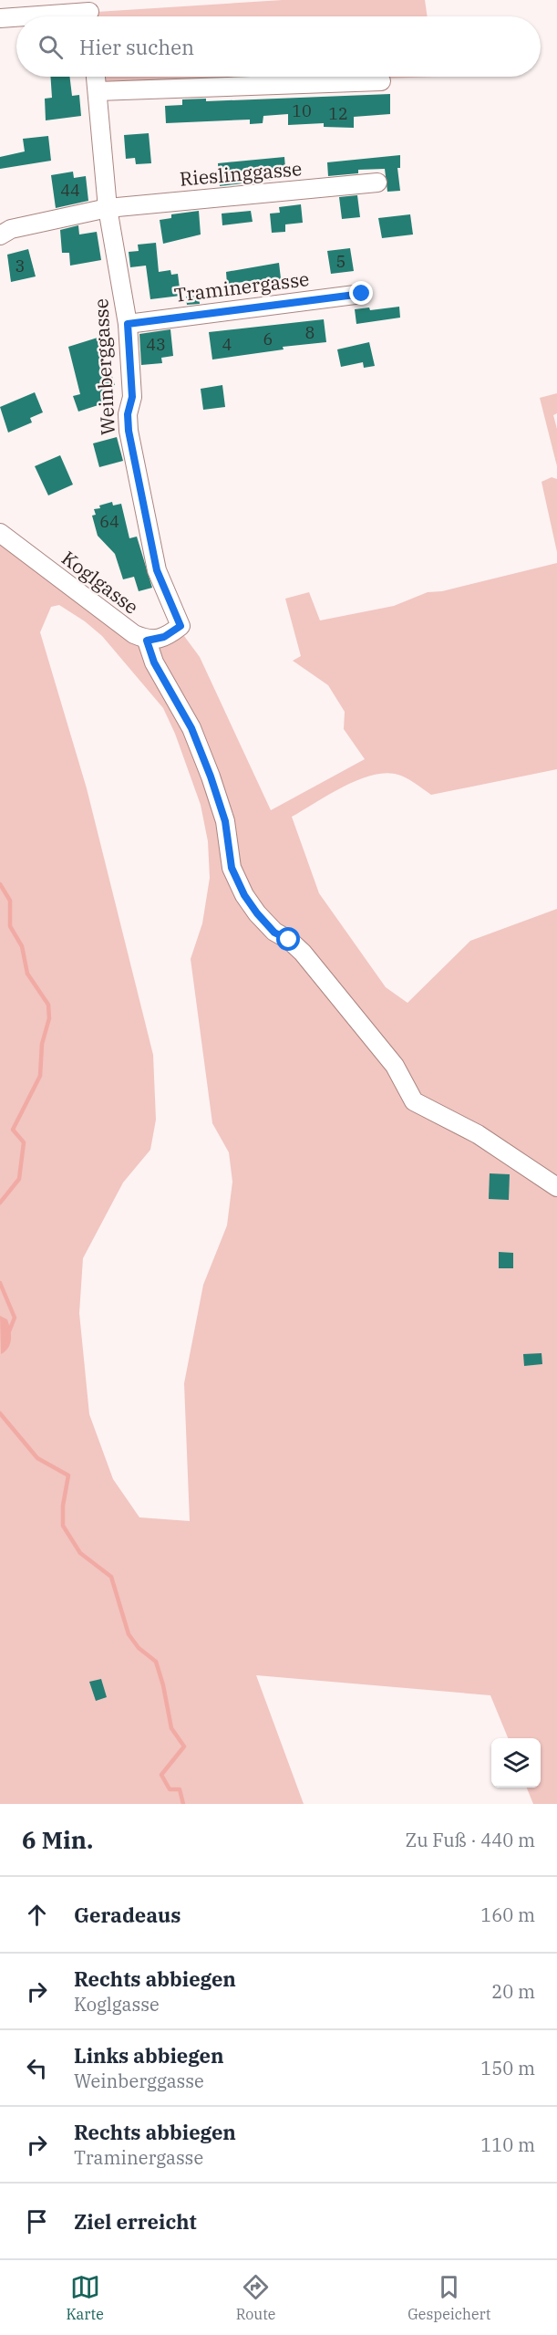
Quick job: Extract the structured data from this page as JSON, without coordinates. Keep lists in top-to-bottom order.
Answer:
{
  "streets": {
    "street": [
      "Rieslinggasse",
      "Traminergasse",
      "Weinberggasse",
      "Koglgasse"
    ]
  },
  "crossings": [
    ["Rieslinggasse", "Weinberggasse"],
    ["Traminergasse", "Weinberggasse"],
    ["Weinberggasse", "Koglgasse"]
  ],
  "house_numbers": [
    "10",
    "12",
    "44",
    "5",
    "3",
    "8",
    "6",
    "43",
    "4",
    "64"
  ],
  "page": {
    "search": "Hier suchen",
    "heading": ["6 Min.", "Zu Fuß · 440 m"],
    "list": [
      ["Geradeaus", "160 m"],
      ["Rechts abbiegen", "Koglgasse", "20 m"],
      ["Links abbiegen", "Weinberggasse", "150 m"],
      ["Rechts abbiegen", "Traminergasse", "110 m"],
      "Ziel erreicht"
    ],
    "nav": ["Karte", "Route", "Gespeichert"]
  }
}
